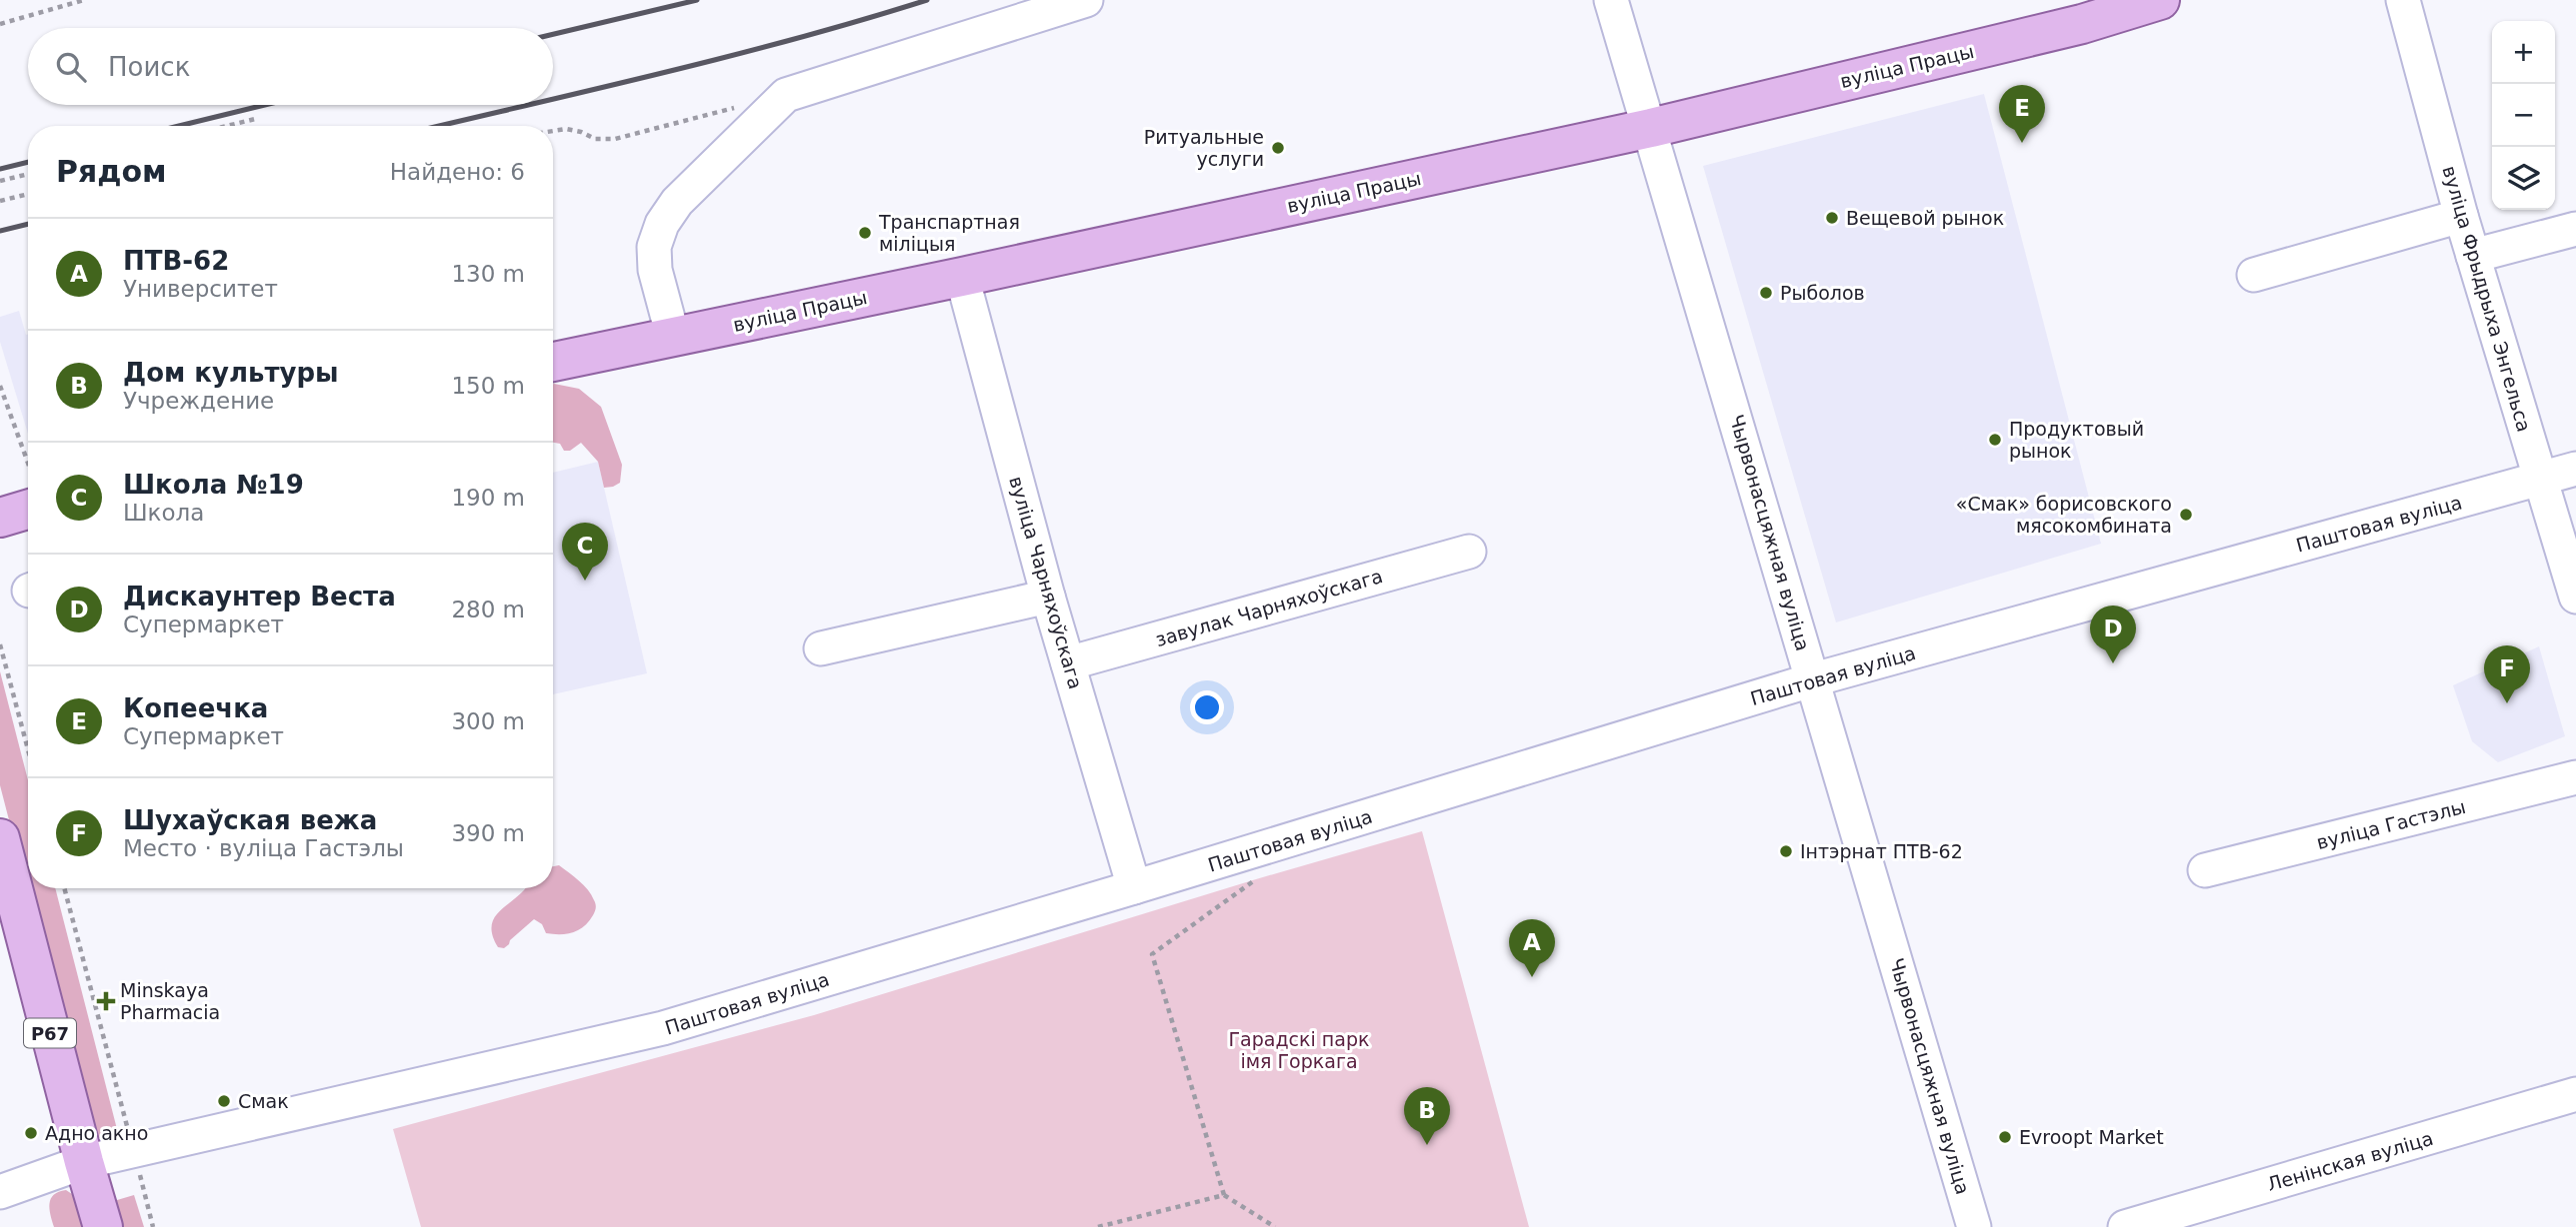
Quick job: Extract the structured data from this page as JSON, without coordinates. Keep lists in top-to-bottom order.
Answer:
{
  "streets": {
    "main road": ["вуліца Працы", "Р67"],
    "street": [
      "вуліца Фрыдрыха Энгельса",
      "Паштовая вуліца",
      "Чырвонасцяжная вуліца",
      "вуліца Чарняхоўскага",
      "завулак Чарняхоўскага",
      "вуліца Гастэлы",
      "Ленінская вуліца"
    ]
  },
  "crossings": [
    ["вуліца Працы", "Чырвонасцяжная вуліца"],
    ["вуліца Працы", "вуліца Чарняхоўскага"],
    ["вуліца Фрыдрыха Энгельса", "Паштовая вуліца"],
    ["Паштовая вуліца", "Чырвонасцяжная вуліца"],
    ["Паштовая вуліца", "вуліца Чарняхоўскага"],
    ["Паштовая вуліца", "Р67"],
    ["вуліца Чарняхоўскага", "завулак Чарняхоўскага"]
  ],
  "parks": ["Гарадскі парк імя Горкага"],
  "places": {
    "other": [
      "Ритуальные услуги",
      "Вещевой рынок",
      "Транспартная міліцыя",
      "Рыболов",
      "Продуктовый рынок",
      "«Смак» борисовского мясокомбината",
      "Інтэрнат ПТВ-62",
      "Смак",
      "Адно акно",
      "Evroopt Market"
    ],
    "health": ["Minskaya Pharmacia"]
  },
  "page": {
    "map_buttons": ["+", "−"],
    "search": "Поиск",
    "pins": [
      "E",
      "C",
      "D",
      "F",
      "A",
      "B"
    ],
    "heading": ["Рядом", "Найдено: 6"],
    "list": [
      {
        "mark": "A",
        "name": "ПТВ-62",
        "note": "Университет",
        "value": "130 m"
      },
      {
        "mark": "B",
        "name": "Дом культуры",
        "note": "Учреждение",
        "value": "150 m"
      },
      {
        "mark": "C",
        "name": "Школа №19",
        "note": "Школа",
        "value": "190 m"
      },
      {
        "mark": "D",
        "name": "Дискаунтер Веста",
        "note": "Супермаркет",
        "value": "280 m"
      },
      {
        "mark": "E",
        "name": "Копеечка",
        "note": "Супермаркет",
        "value": "300 m"
      },
      {
        "mark": "F",
        "name": "Шухаўская вежа",
        "note": "Место · вуліца Гастэлы",
        "value": "390 m"
      }
    ]
  }
}
